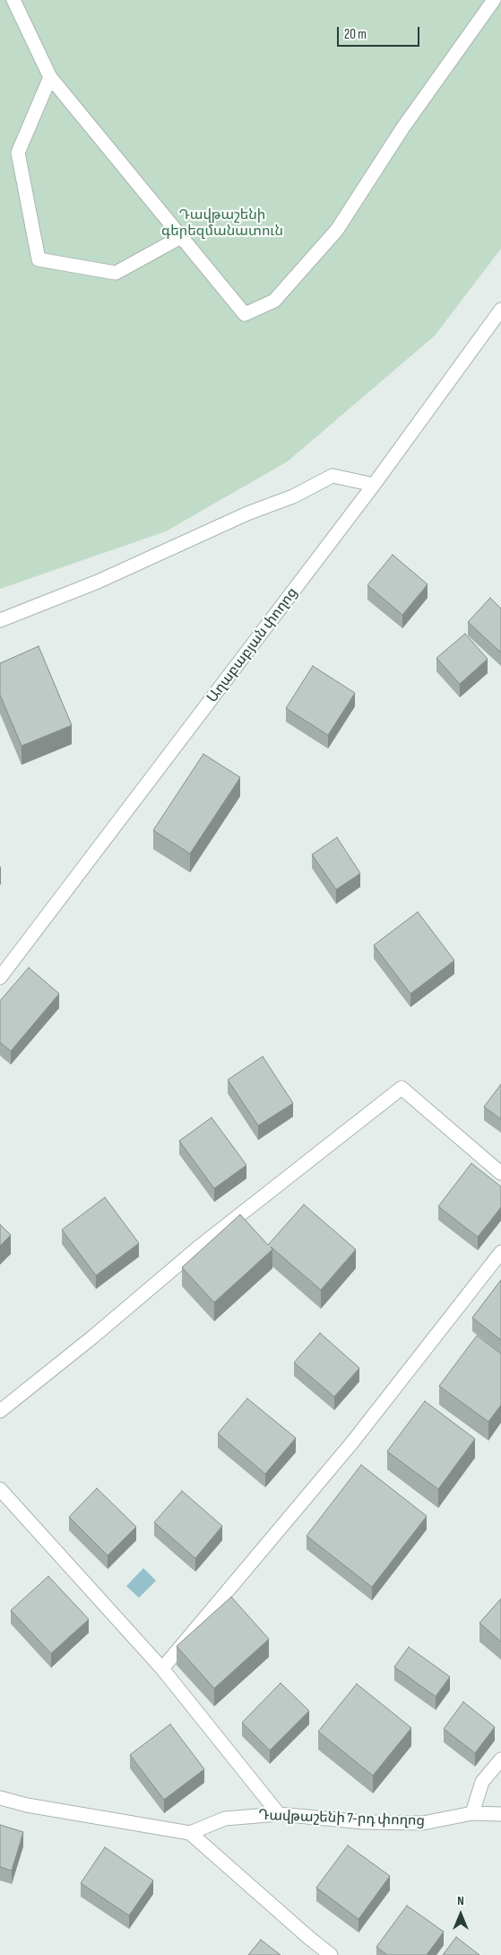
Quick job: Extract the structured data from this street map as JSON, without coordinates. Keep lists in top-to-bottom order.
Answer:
{
  "streets": {
    "street": ["Աղաբաբյան փողոց", "Դավթաշենի 7-րդ փողոց"]
  },
  "parks": ["Դավթաշենի գերեզմանատուն"],
  "scale_bar": "20 m",
  "north": "top"
}
